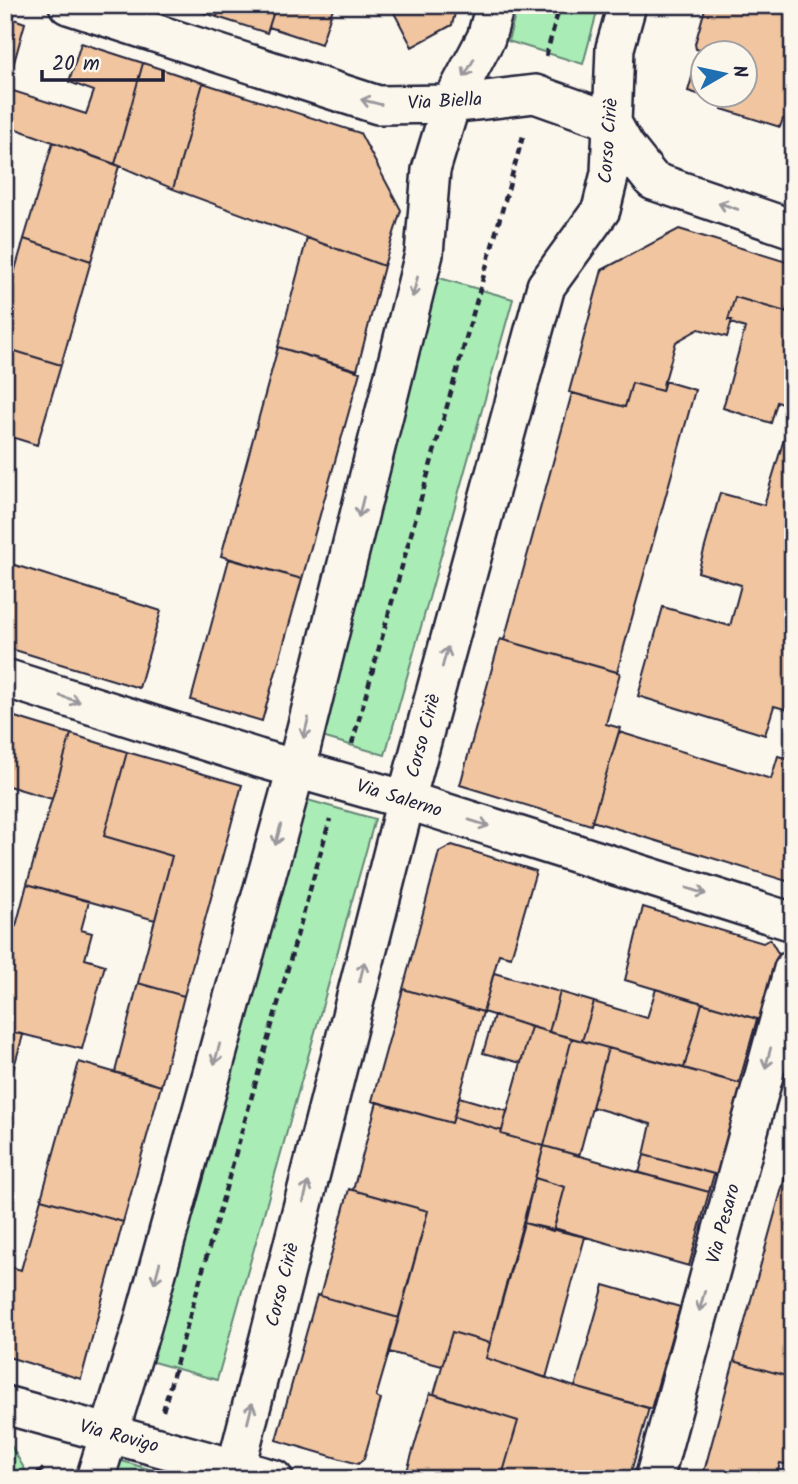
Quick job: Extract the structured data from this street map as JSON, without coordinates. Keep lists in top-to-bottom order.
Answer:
{
  "streets": {
    "street": [
      "Via Biella",
      "Corso Ciriè",
      "Via Salerno",
      "Via Pesaro",
      "Via Rovigo"
    ]
  },
  "crossings": [
    ["Via Biella", "Corso Ciriè"],
    ["Corso Ciriè", "Via Salerno"],
    ["Corso Ciriè", "Via Rovigo"]
  ],
  "one_way": ["Via Biella", "Via Salerno", "Via Pesaro"],
  "scale_bar": "20 m",
  "north": "right"
}
